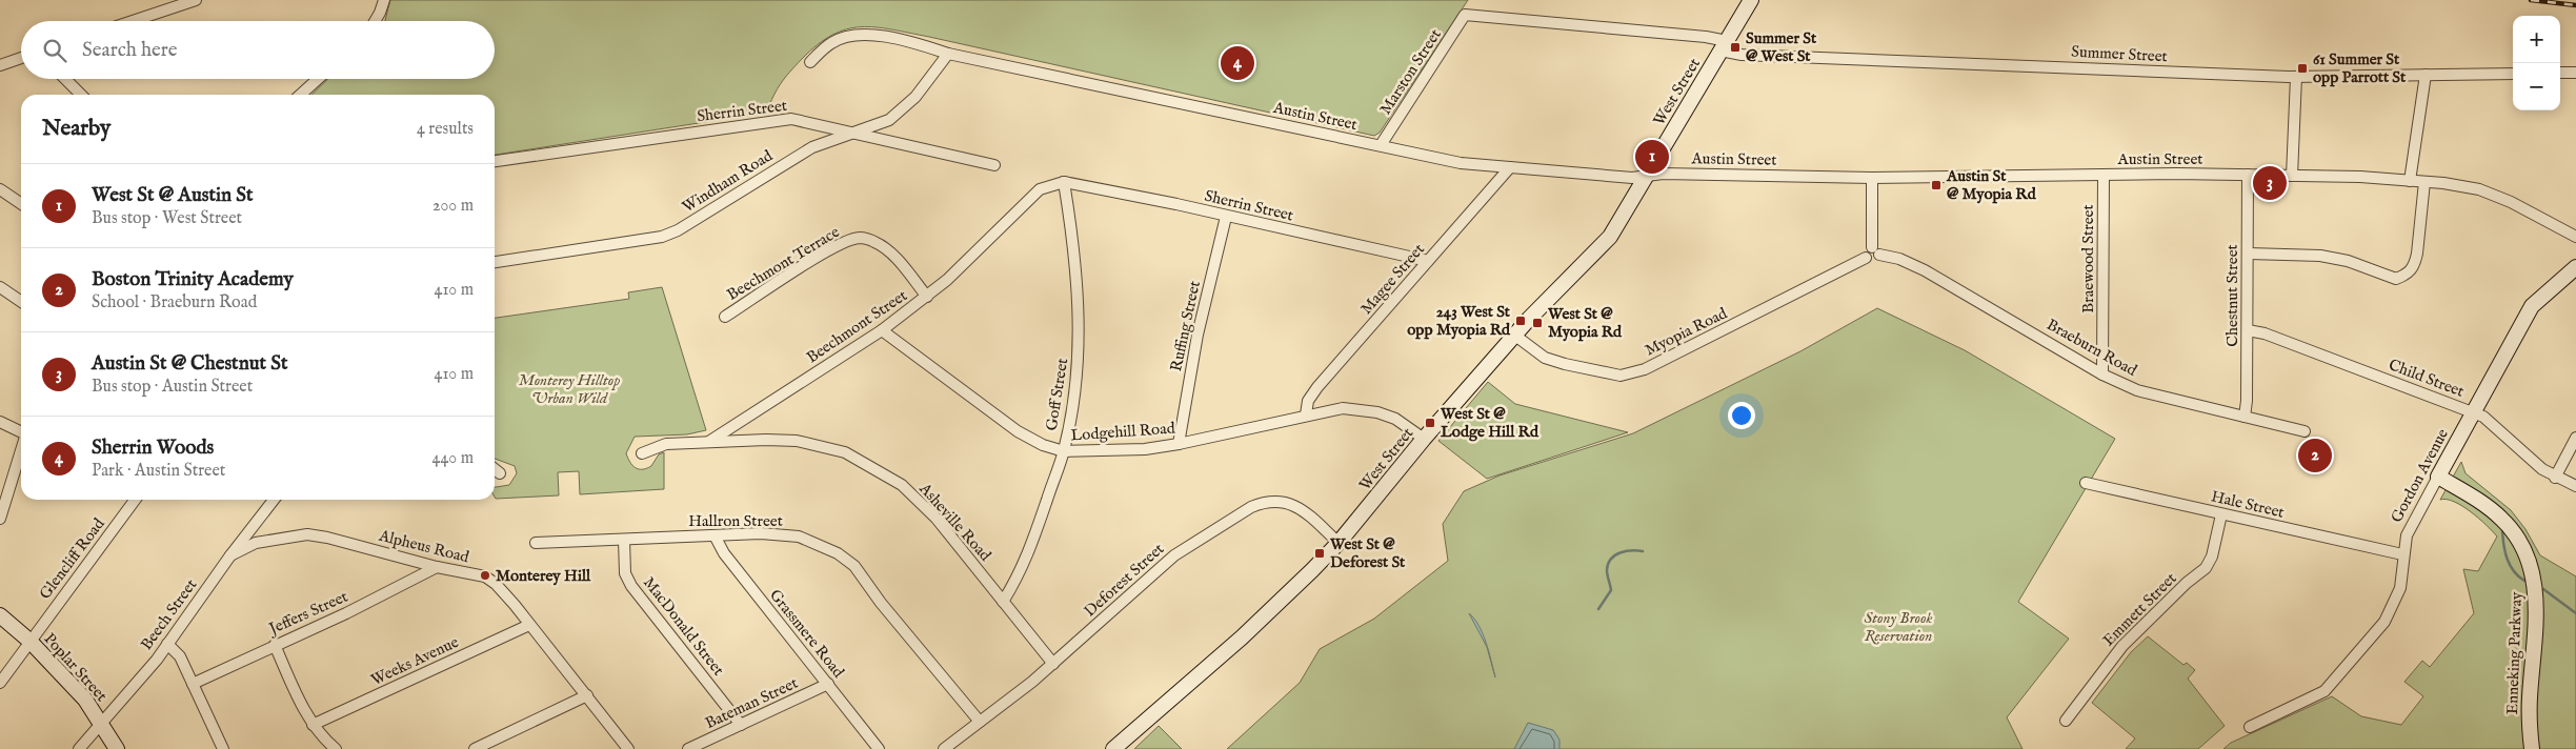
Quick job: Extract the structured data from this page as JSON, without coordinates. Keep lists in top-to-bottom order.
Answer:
{
  "streets": {
    "street": [
      "Summer Street",
      "Marston Street",
      "West Street",
      "Sherrin Street",
      "Austin Street",
      "Windham Road",
      "Braewood Street",
      "Beechmont Terrace",
      "Magee Street",
      "Chestnut Street",
      "Beechmont Street",
      "Ruffing Street",
      "Myopia Road",
      "Braeburn Road",
      "Child Street",
      "Goff Street",
      "Lodgehill Road",
      "Gordon Avenue",
      "Hale Street",
      "Hallron Street",
      "Asheville Road",
      "Alpheus Road",
      "Glencliff Road",
      "Deforest Street",
      "Emmett Street",
      "Jeffers Street",
      "Beech Street",
      "MacDonald Street",
      "Grassmere Road",
      "Enneking Parkway",
      "Weeks Avenue",
      "Poplar Street",
      "Bateman Street"
    ]
  },
  "crossings": [
    ["Summer Street", "Marston Street"],
    ["Summer Street", "West Street"],
    ["Marston Street", "Austin Street"],
    ["West Street", "Austin Street"],
    ["West Street", "Myopia Road"],
    ["West Street", "Lodgehill Road"],
    ["West Street", "Deforest Street"],
    ["Sherrin Street", "Windham Road"],
    ["Sherrin Street", "Magee Street"],
    ["Sherrin Street", "Beechmont Street"],
    ["Sherrin Street", "Ruffing Street"],
    ["Sherrin Street", "Goff Street"],
    ["Austin Street", "Windham Road"],
    ["Austin Street", "Braewood Street"],
    ["Austin Street", "Magee Street"],
    ["Austin Street", "Chestnut Street"],
    ["Braewood Street", "Braeburn Road"],
    ["Beechmont Terrace", "Beechmont Street"],
    ["Magee Street", "Lodgehill Road"],
    ["Chestnut Street", "Braeburn Road"],
    ["Chestnut Street", "Child Street"],
    ["Beechmont Street", "Goff Street"],
    ["Beechmont Street", "Lodgehill Road"],
    ["Beechmont Street", "Asheville Road"],
    ["Ruffing Street", "Lodgehill Road"],
    ["Myopia Road", "Braeburn Road"],
    ["Child Street", "Gordon Avenue"],
    ["Goff Street", "Lodgehill Road"],
    ["Goff Street", "Asheville Road"],
    ["Gordon Avenue", "Hale Street"],
    ["Gordon Avenue", "Enneking Parkway"],
    ["Hale Street", "Emmett Street"],
    ["Hallron Street", "Deforest Street"],
    ["Hallron Street", "MacDonald Street"],
    ["Hallron Street", "Grassmere Road"],
    ["Asheville Road", "Deforest Street"],
    ["Alpheus Road", "Jeffers Street"],
    ["Alpheus Road", "Beech Street"],
    ["Alpheus Road", "Weeks Avenue"],
    ["Glencliff Road", "Poplar Street"],
    ["Beech Street", "Poplar Street"],
    ["MacDonald Street", "Bateman Street"],
    ["Grassmere Road", "Bateman Street"]
  ],
  "parks": ["Monterey Hilltop Urban Wild", "Stony Brook Reservation"],
  "places": {
    "transit": [
      "Summer St @ West St",
      "61 Summer St opp Parrott St",
      "Austin St @ Myopia Rd",
      "243 West St opp Myopia Rd",
      "West St @ Myopia Rd",
      "West St @ Lodge Hill Rd",
      "West St @ Deforest St"
    ],
    "other": ["Monterey Hill"]
  },
  "page": {
    "map_buttons": ["+", "−"],
    "search": "Search here",
    "pins": [
      "4",
      "1",
      "3",
      "2"
    ],
    "heading": ["Nearby", "4 results"],
    "list": [
      {
        "mark": "1",
        "name": "West St @ Austin St",
        "note": "Bus stop · West Street",
        "value": "200 m"
      },
      {
        "mark": "2",
        "name": "Boston Trinity Academy",
        "note": "School · Braeburn Road",
        "value": "410 m"
      },
      {
        "mark": "3",
        "name": "Austin St @ Chestnut St",
        "note": "Bus stop · Austin Street",
        "value": "410 m"
      },
      {
        "mark": "4",
        "name": "Sherrin Woods",
        "note": "Park · Austin Street",
        "value": "440 m"
      }
    ]
  }
}
